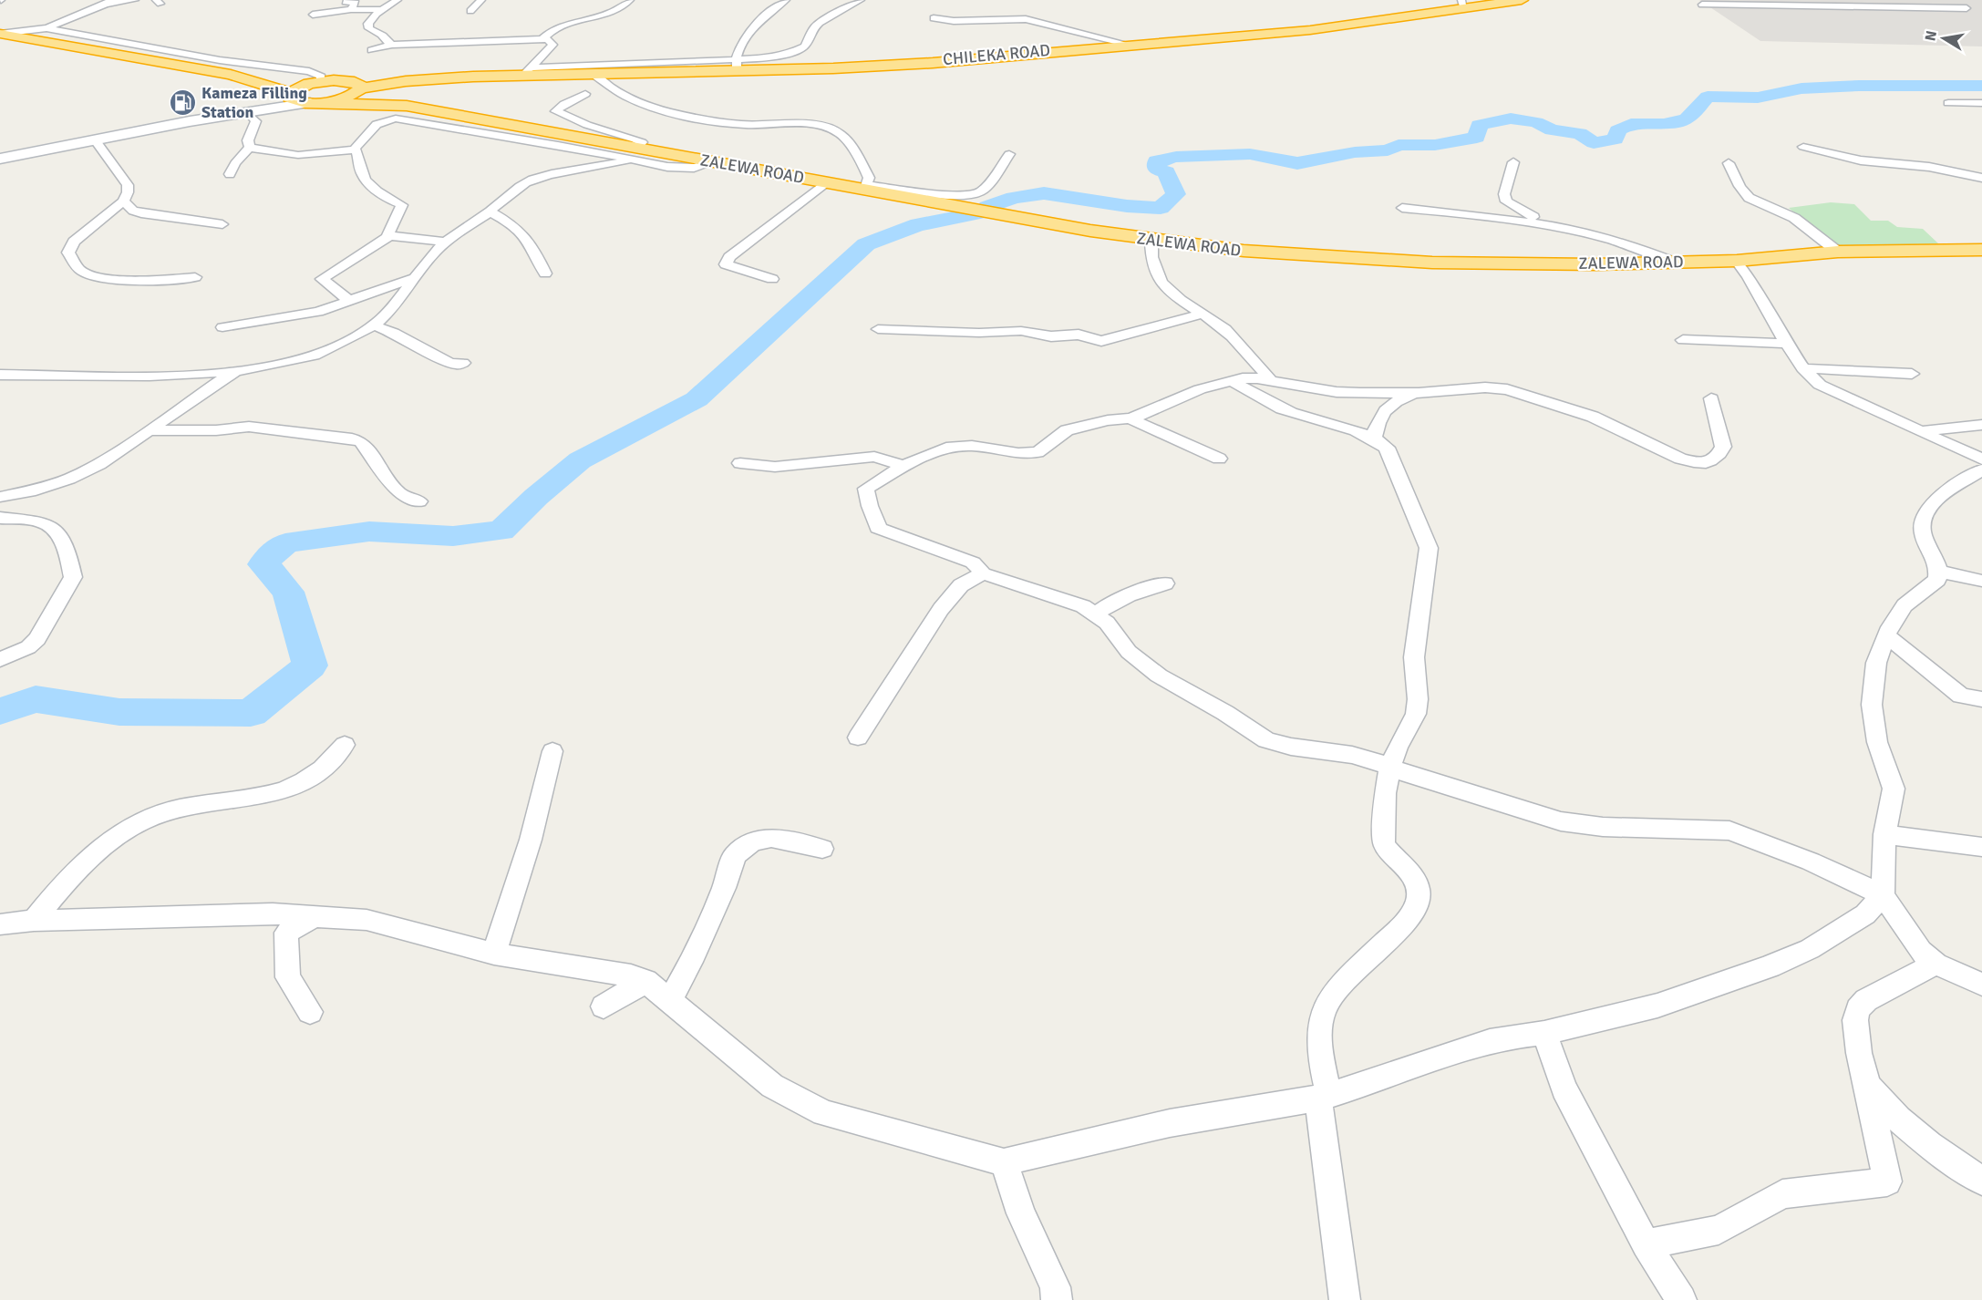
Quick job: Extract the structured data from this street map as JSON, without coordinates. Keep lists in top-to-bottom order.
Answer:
{
  "streets": {
    "highway": ["CHILEKA ROAD", "ZALEWA ROAD"]
  },
  "crossings": [
    ["CHILEKA ROAD", "ZALEWA ROAD"]
  ],
  "places": {
    "fuel station": ["Kameza Filling Station"]
  },
  "north": "left"
}
